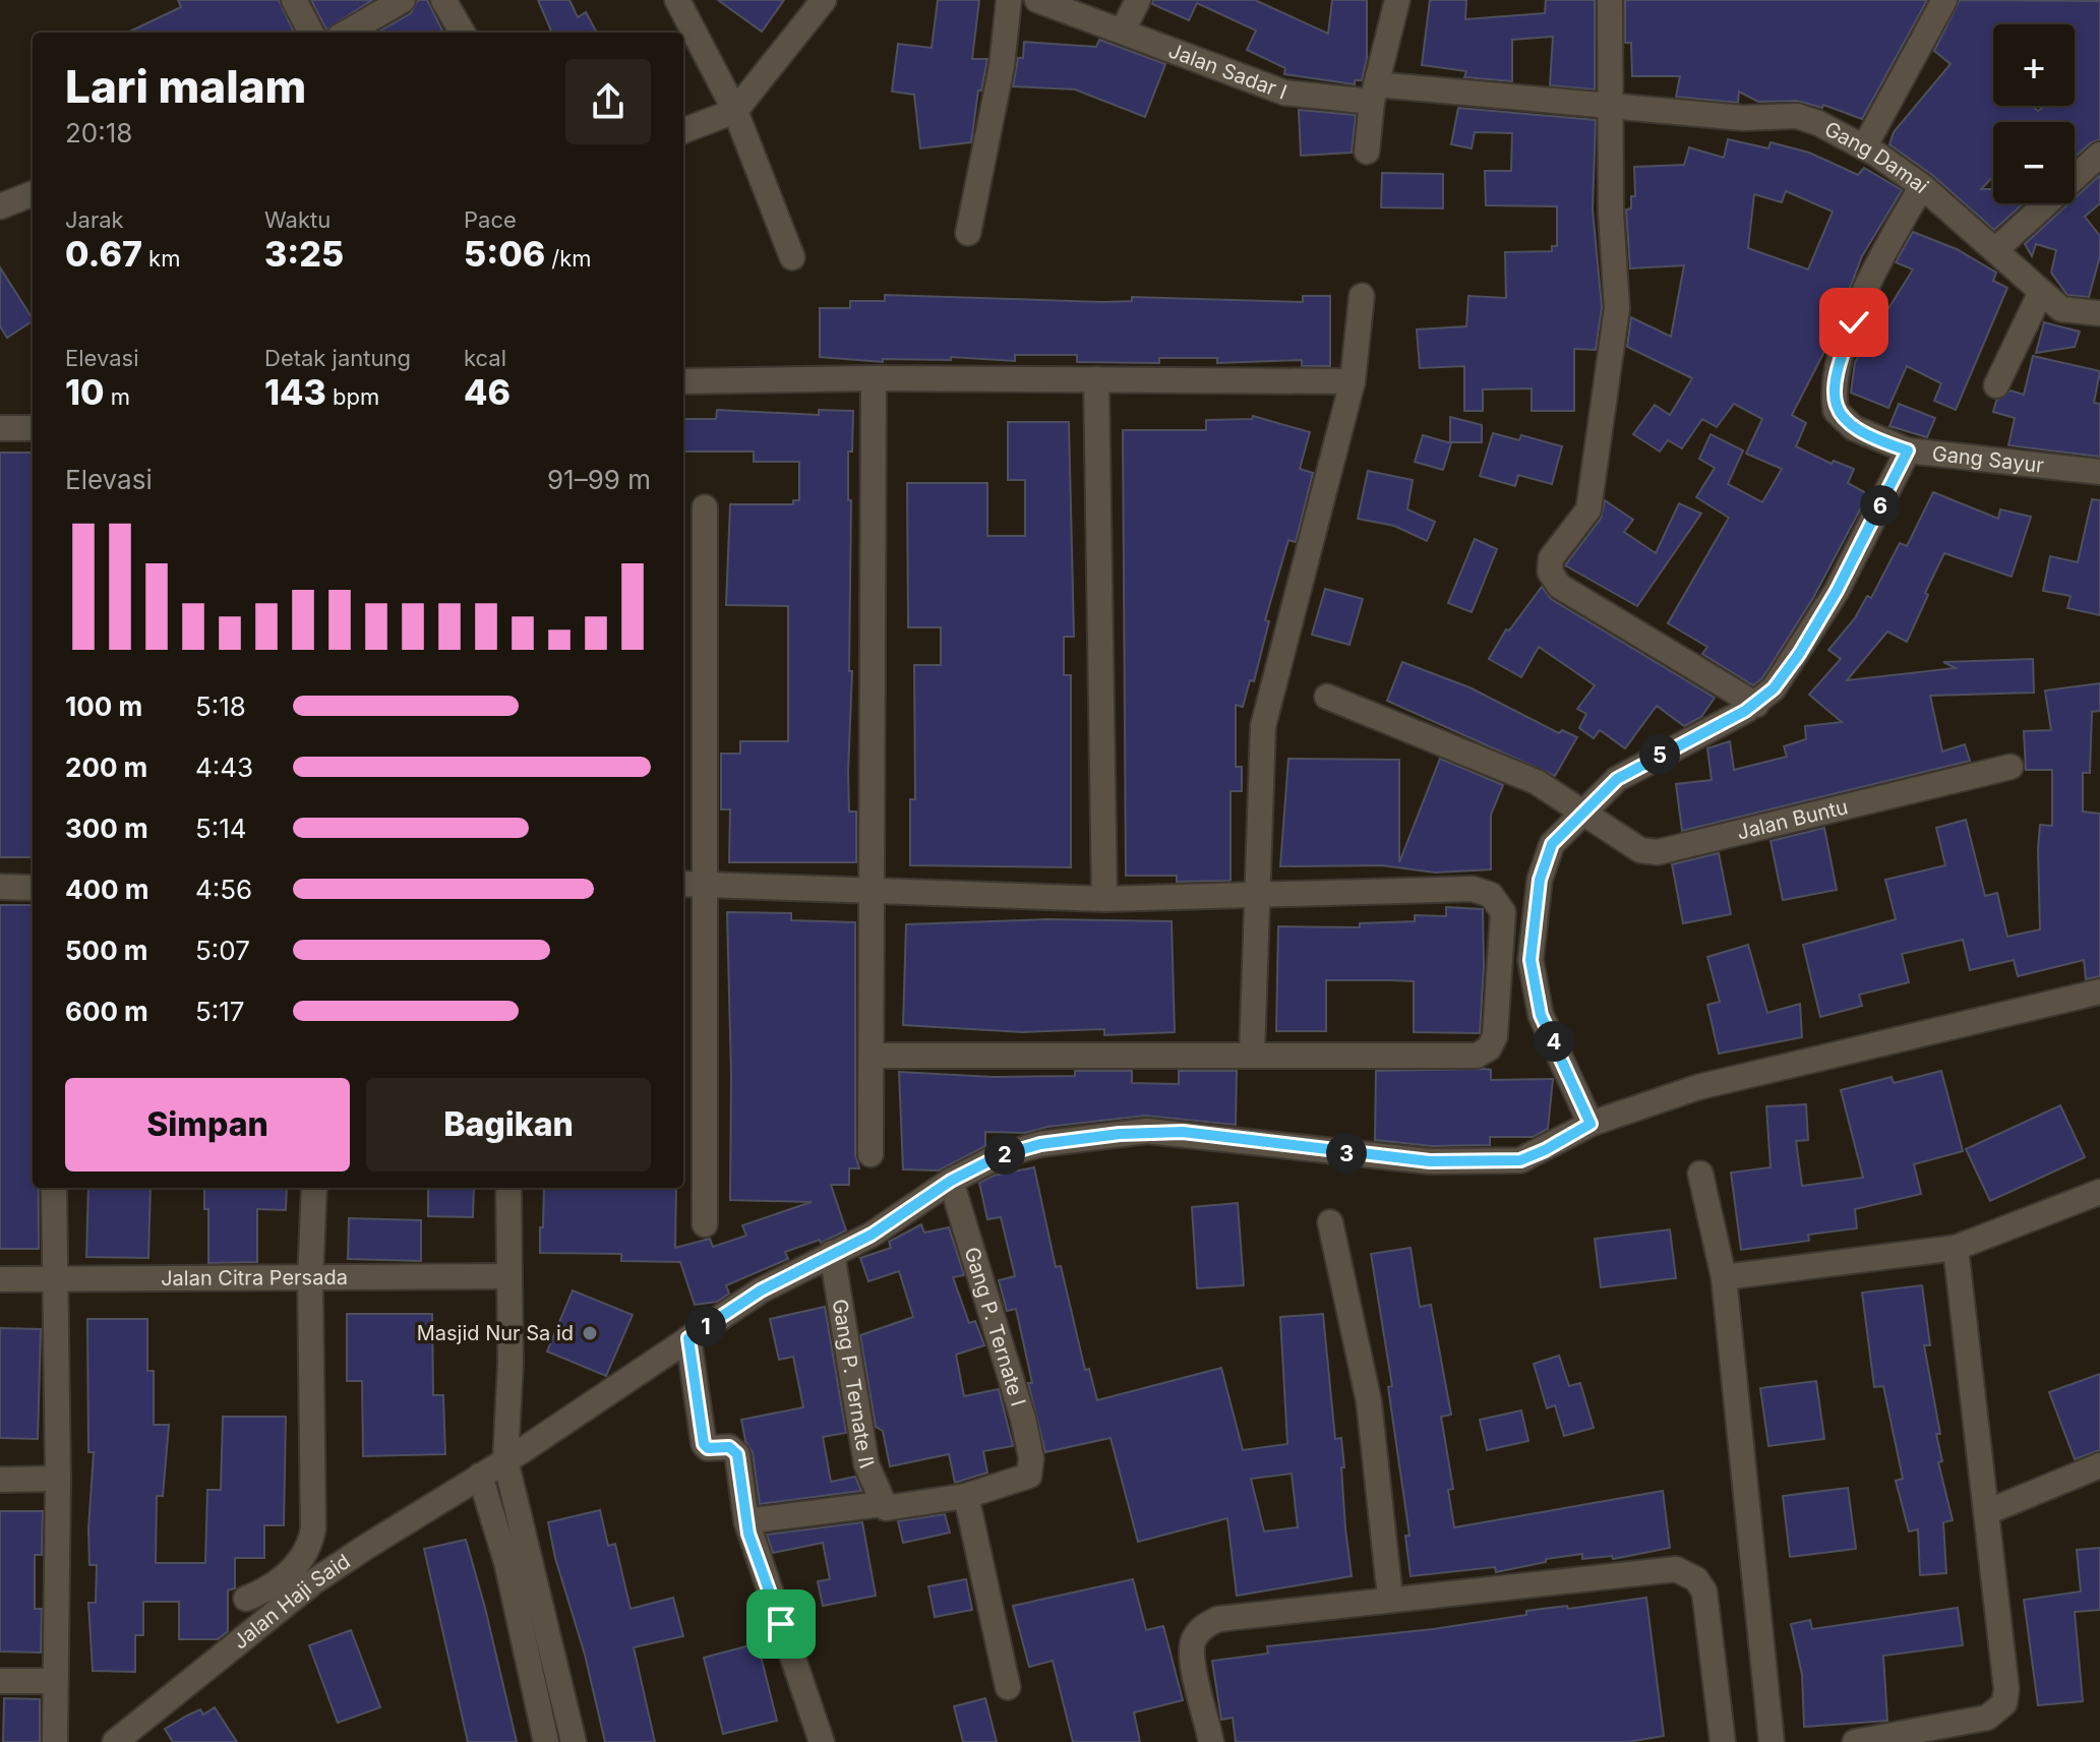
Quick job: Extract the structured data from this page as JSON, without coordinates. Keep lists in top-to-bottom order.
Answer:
{
  "streets": {
    "street": [
      "Jalan Sadar I",
      "Gang Damai",
      "Gang Sayur",
      "Jalan Buntu",
      "Jalan Citra Persada",
      "Gang P. Ternate I",
      "Gang P. Ternate II",
      "Jalan Haji Said"
    ]
  },
  "crossings": [
    ["Jalan Sadar I", "Gang Damai"],
    ["Gang Damai", "Gang Sayur"],
    ["Gang P. Ternate I", "Jalan Haji Said"],
    ["Gang P. Ternate II", "Jalan Haji Said"]
  ],
  "places": ["Masjid Nur Sa id"],
  "page": {
    "map_buttons": ["+", "−"],
    "heading": ["Lari malam", "20:18"],
    "stats": [
      ["Jarak", "0.67 km"],
      ["Waktu", "3:25"],
      ["Pace", "5:06 /km"],
      ["Elevasi", "10 m"],
      ["Detak jantung", "143 bpm"],
      ["kcal", "46"]
    ],
    "chart": ["Elevasi", "91–99 m"],
    "pins": [
      "6",
      "5",
      "4",
      "3",
      "2",
      "1"
    ],
    "list": [
      {
        "name": "100 m",
        "note": "5:18"
      },
      {
        "name": "200 m",
        "note": "4:43"
      },
      {
        "name": "300 m",
        "note": "5:14"
      },
      {
        "name": "400 m",
        "note": "4:56"
      },
      {
        "name": "500 m",
        "note": "5:07"
      },
      {
        "name": "600 m",
        "note": "5:17"
      }
    ],
    "buttons": ["Simpan", "Bagikan"]
  }
}
